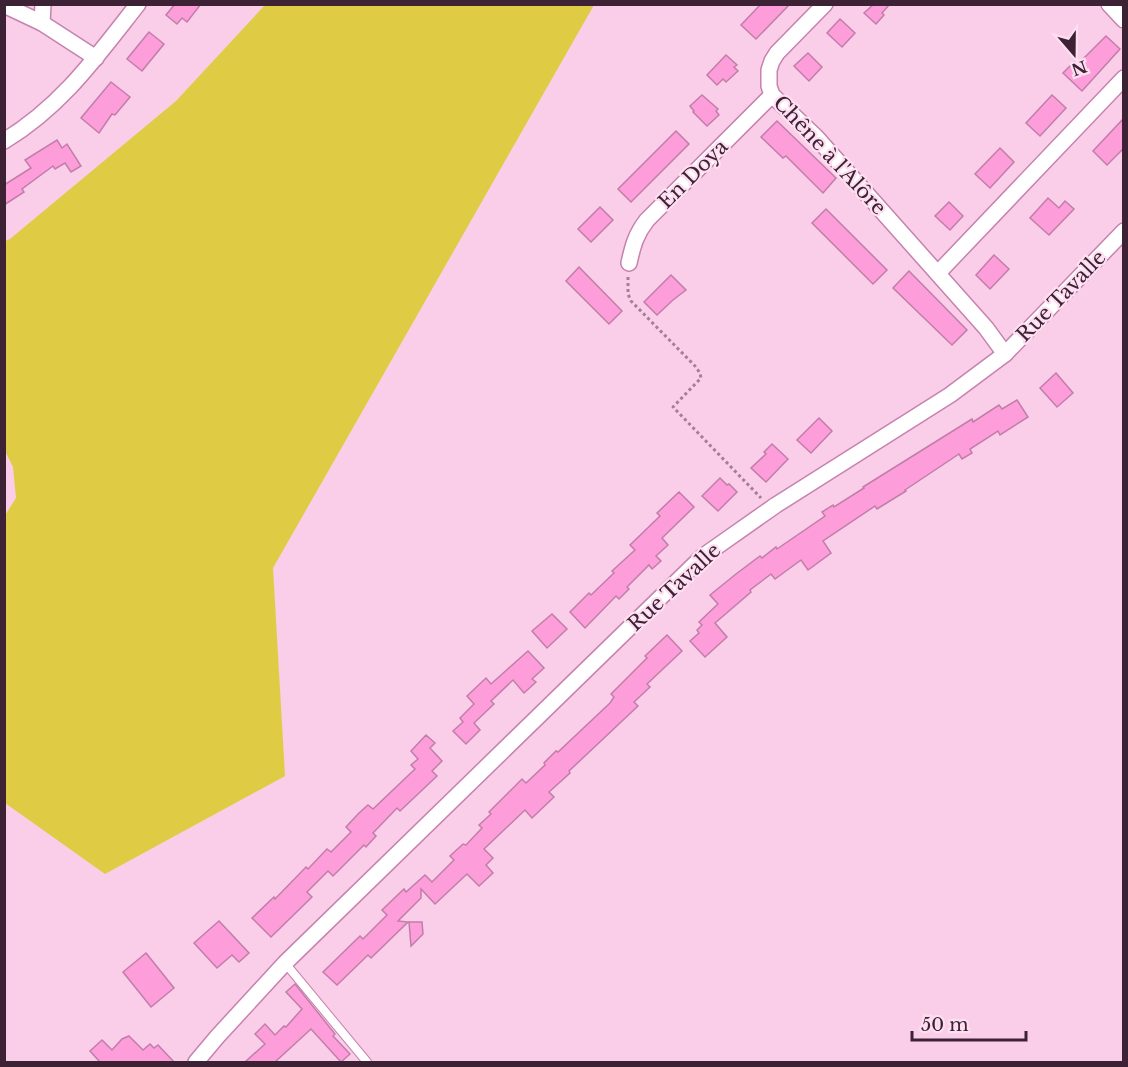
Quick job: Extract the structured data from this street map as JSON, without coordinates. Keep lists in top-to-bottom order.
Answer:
{
  "streets": {
    "street": ["Chêne à l'Alôre", "En Doya", "Rue Tavalle"]
  },
  "crossings": [
    ["Chêne à l'Alôre", "En Doya"],
    ["Chêne à l'Alôre", "Rue Tavalle"]
  ],
  "scale_bar": "50 m",
  "north": "bottom"
}
